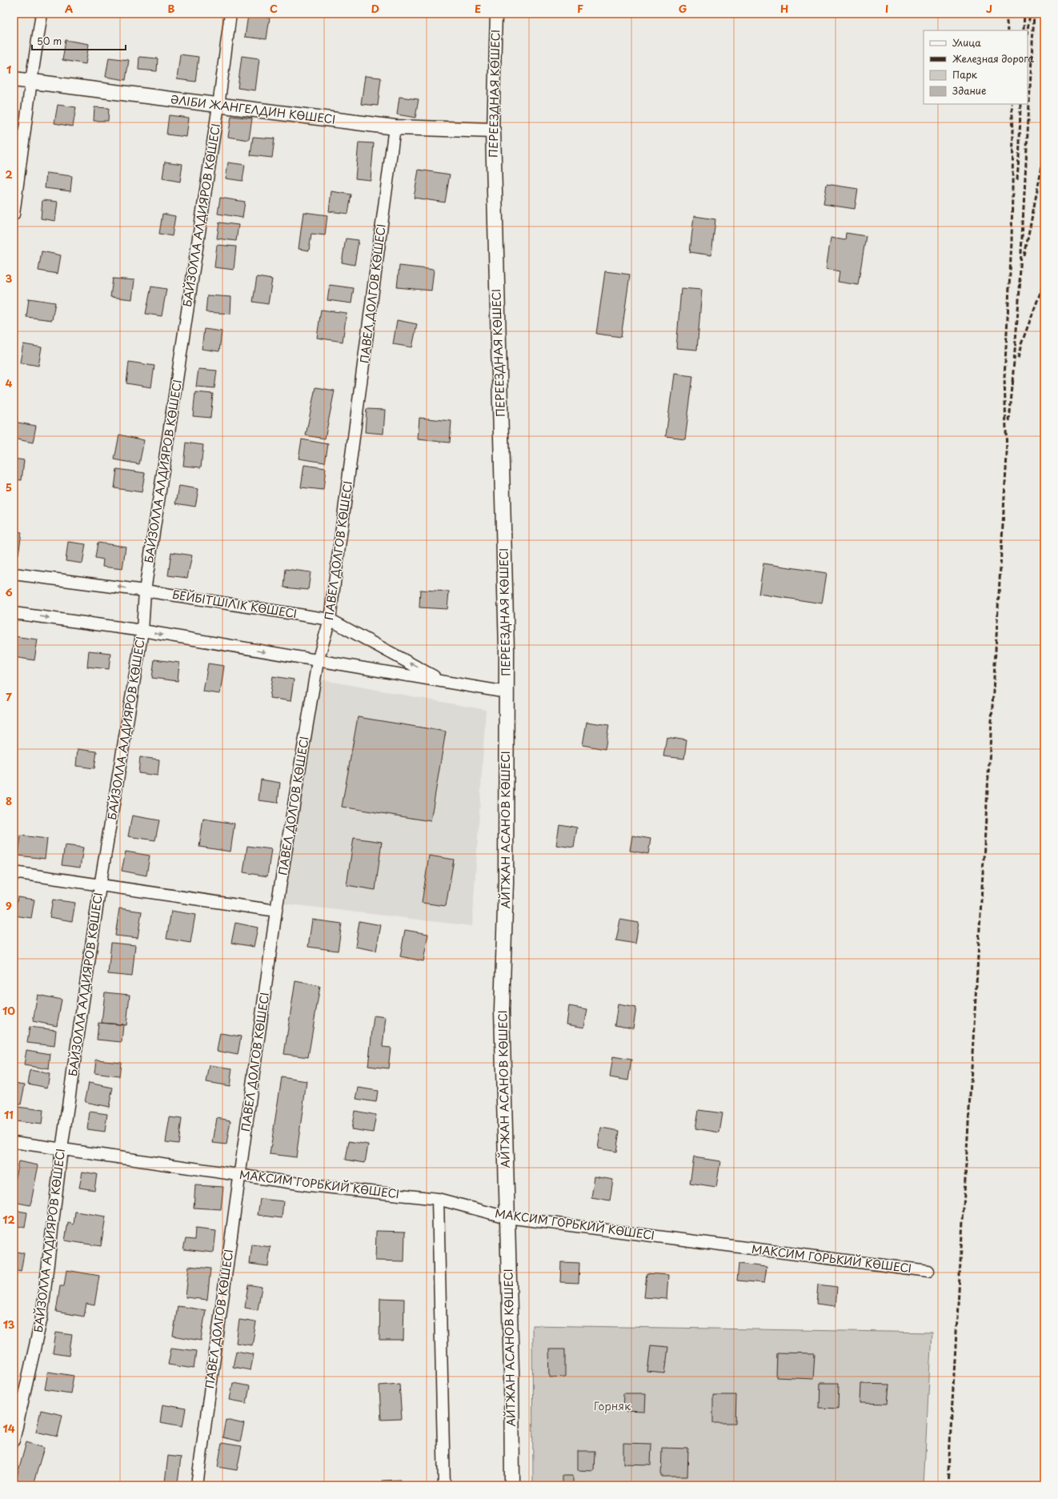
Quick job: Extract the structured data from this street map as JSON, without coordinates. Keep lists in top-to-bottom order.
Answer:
{
  "streets": {
    "street": [
      "ПЕРЕЕЗДНАЯ КӨШЕСІ",
      "ӘЛІБИ ЖАНГЕЛДИН КӨШЕСІ",
      "БАЙЗОЛЛА АЛДИЯРОВ КӨШЕСІ",
      "ПАВЕЛ ДОЛГОВ КӨШЕСІ",
      "БЕЙБІТШІЛІК КӨШЕСІ",
      "АЙТЖАН АСАНОВ КӨШЕСІ",
      "МАКСИМ ГОРЬКИЙ КӨШЕСІ"
    ]
  },
  "crossings": [
    ["ПЕРЕЕЗДНАЯ КӨШЕСІ", "ӘЛІБИ ЖАНГЕЛДИН КӨШЕСІ"],
    ["ПЕРЕЕЗДНАЯ КӨШЕСІ", "БЕЙБІТШІЛІК КӨШЕСІ"],
    ["ПЕРЕЕЗДНАЯ КӨШЕСІ", "АЙТЖАН АСАНОВ КӨШЕСІ"],
    ["ӘЛІБИ ЖАНГЕЛДИН КӨШЕСІ", "БАЙЗОЛЛА АЛДИЯРОВ КӨШЕСІ"],
    ["ӘЛІБИ ЖАНГЕЛДИН КӨШЕСІ", "ПАВЕЛ ДОЛГОВ КӨШЕСІ"],
    ["БАЙЗОЛЛА АЛДИЯРОВ КӨШЕСІ", "БЕЙБІТШІЛІК КӨШЕСІ"],
    ["БАЙЗОЛЛА АЛДИЯРОВ КӨШЕСІ", "МАКСИМ ГОРЬКИЙ КӨШЕСІ"],
    ["ПАВЕЛ ДОЛГОВ КӨШЕСІ", "БЕЙБІТШІЛІК КӨШЕСІ"],
    ["ПАВЕЛ ДОЛГОВ КӨШЕСІ", "МАКСИМ ГОРЬКИЙ КӨШЕСІ"],
    ["БЕЙБІТШІЛІК КӨШЕСІ", "АЙТЖАН АСАНОВ КӨШЕСІ"],
    ["АЙТЖАН АСАНОВ КӨШЕСІ", "МАКСИМ ГОРЬКИЙ КӨШЕСІ"]
  ],
  "parks": ["Горняк"],
  "legend": [
    "Улица",
    "Железная дорога",
    "Парк",
    "Здание"
  ],
  "scale_bar": "50 m",
  "grid": {
    "columns": [
      "A",
      "B",
      "C",
      "D",
      "E",
      "F",
      "G",
      "H",
      "I",
      "J"
    ],
    "rows": [
      "1",
      "2",
      "3",
      "4",
      "5",
      "6",
      "7",
      "8",
      "9",
      "10",
      "11",
      "12",
      "13",
      "14"
    ]
  }
}
